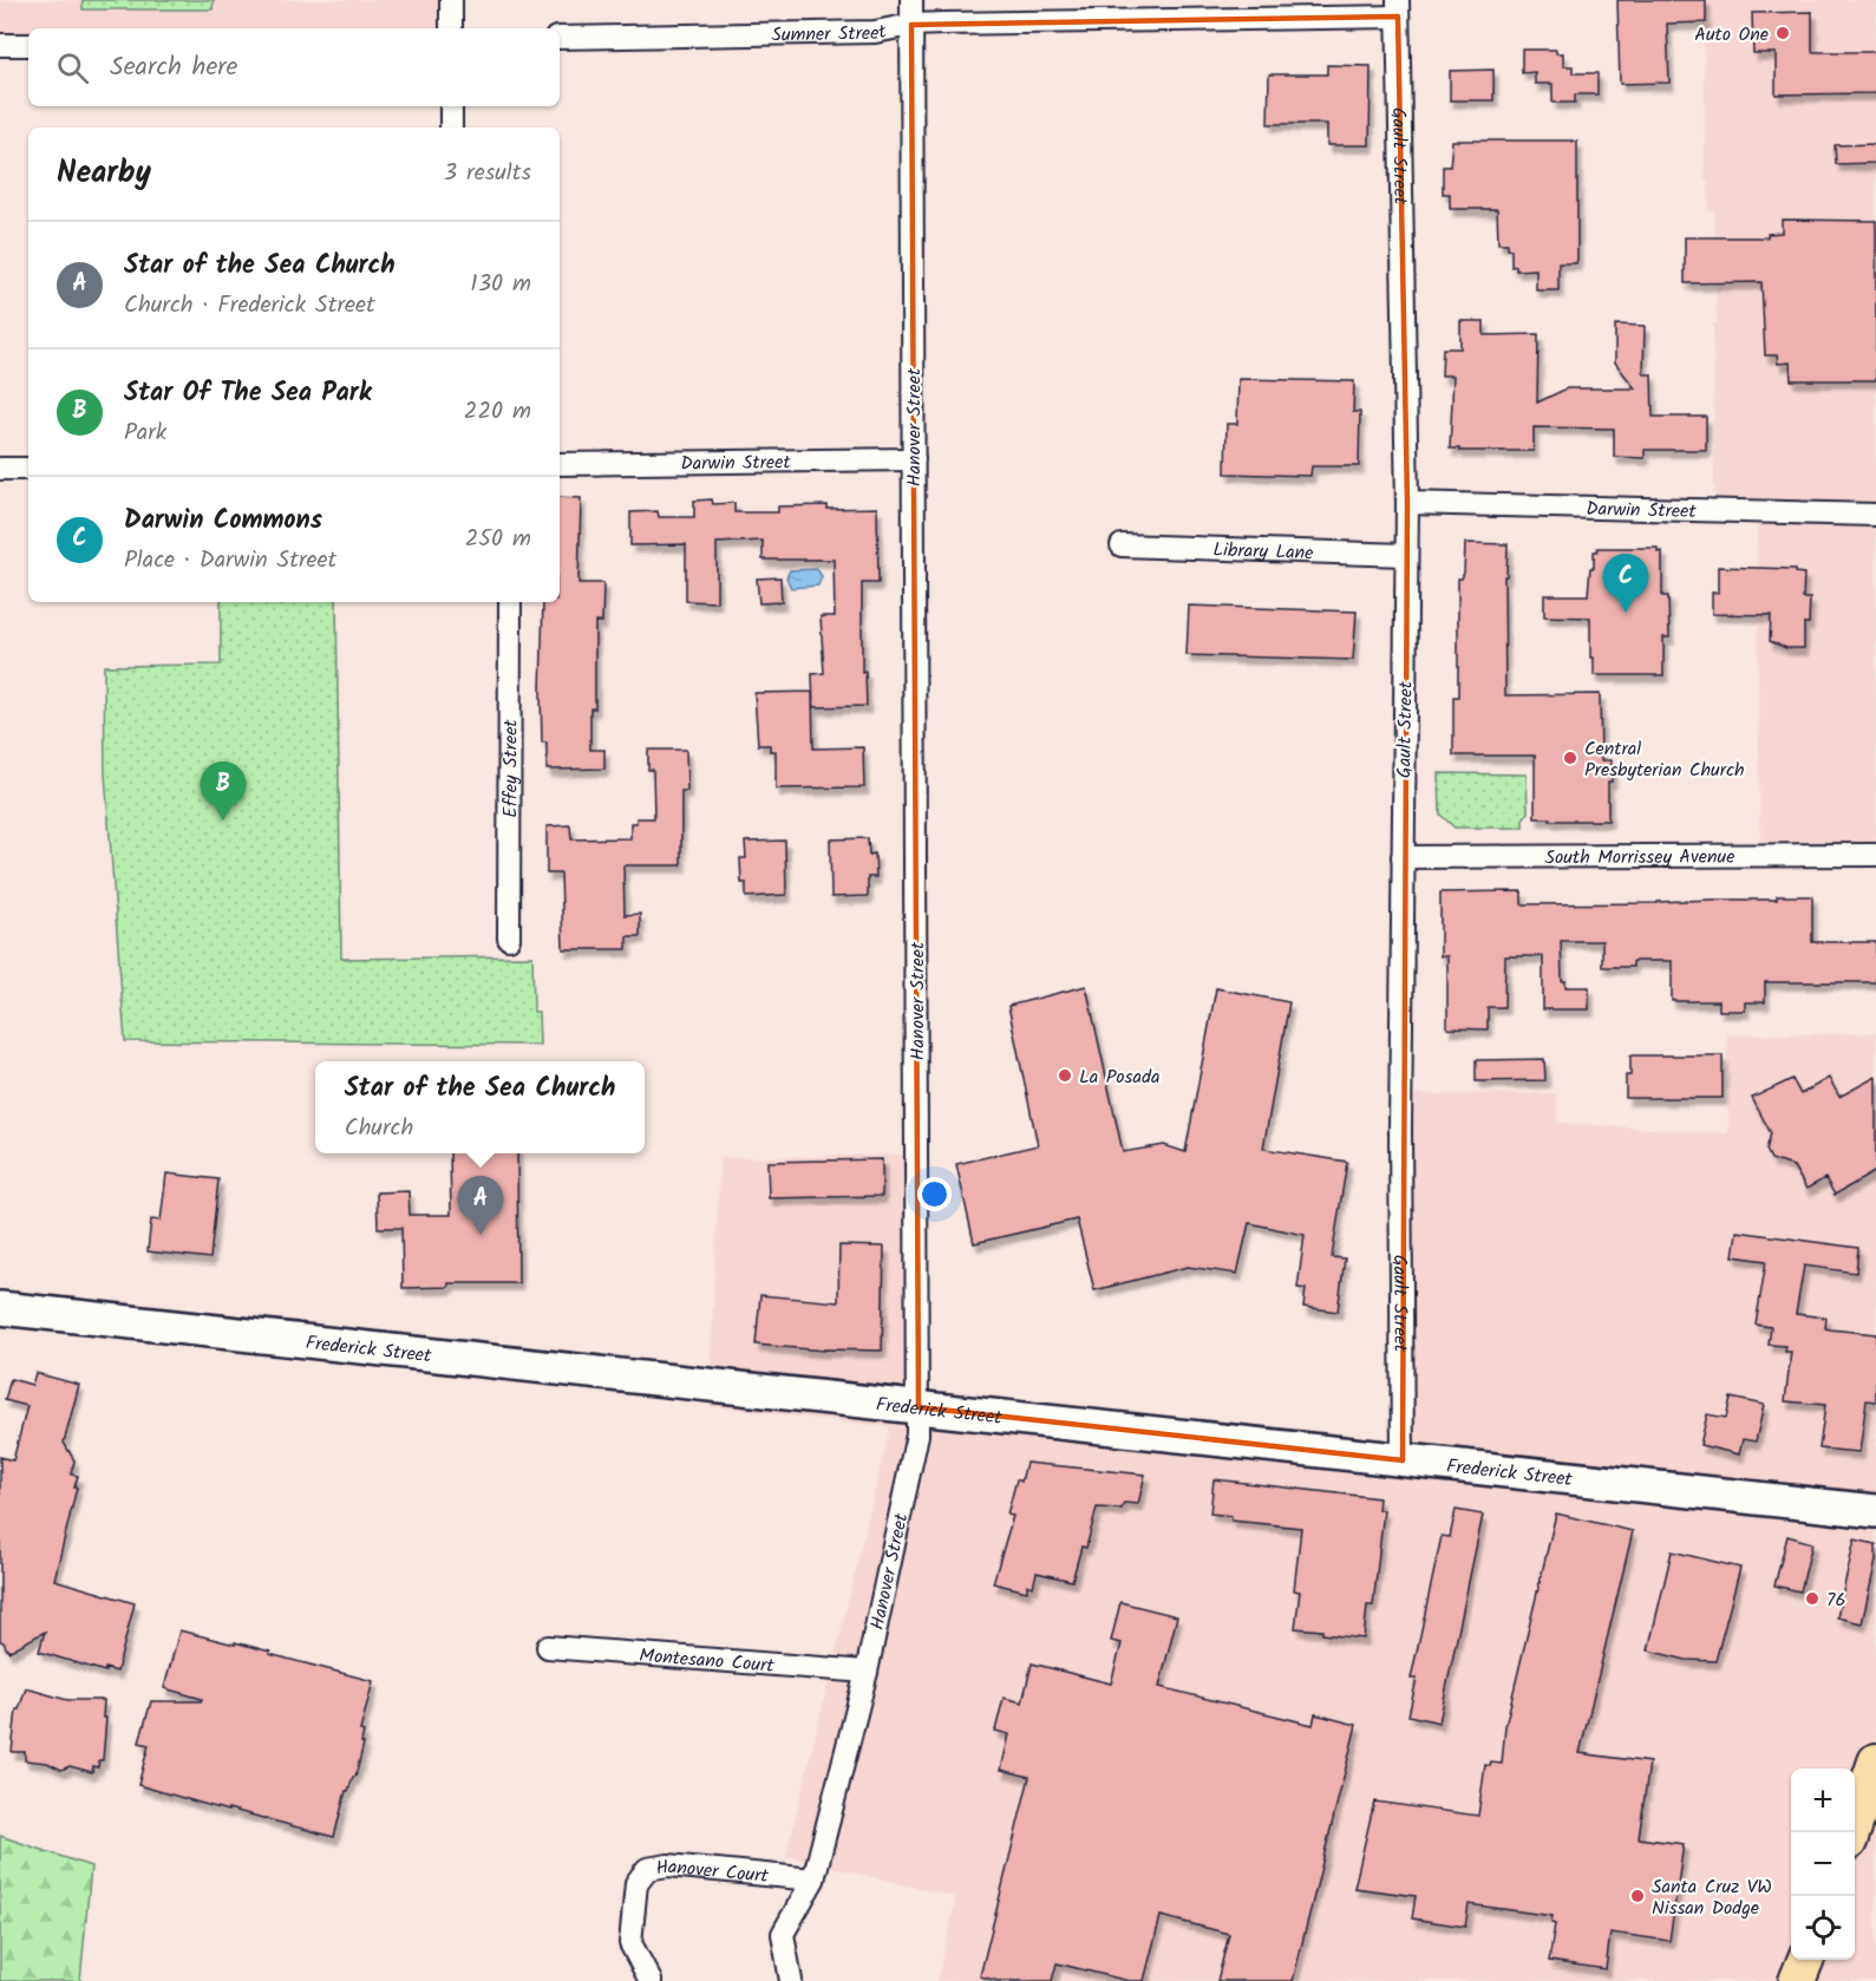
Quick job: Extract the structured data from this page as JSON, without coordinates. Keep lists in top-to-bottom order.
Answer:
{
  "streets": {
    "main road": ["Frederick Street"],
    "street": [
      "Sumner Street",
      "Gault Street",
      "Hanover Street",
      "Darwin Street",
      "Library Lane",
      "Effey Street",
      "South Morrissey Avenue",
      "Montesano Court",
      "Hanover Court"
    ]
  },
  "crossings": [
    ["Sumner Street", "Gault Street"],
    ["Sumner Street", "Hanover Street"],
    ["Gault Street", "Darwin Street"],
    ["Gault Street", "Library Lane"],
    ["Gault Street", "South Morrissey Avenue"],
    ["Gault Street", "Frederick Street"],
    ["Hanover Street", "Darwin Street"],
    ["Hanover Street", "Frederick Street"],
    ["Hanover Street", "Montesano Court"],
    ["Hanover Street", "Hanover Court"]
  ],
  "places": [
    "Auto One",
    "Central Presbyterian Church",
    "La Posada",
    "76",
    "Santa Cruz VW Nissan Dodge"
  ],
  "page": {
    "search": "Search here",
    "heading": ["Nearby", "3 results"],
    "list": [
      {
        "mark": "A",
        "name": "Star of the Sea Church",
        "note": "Church · Frederick Street",
        "value": "130 m"
      },
      {
        "mark": "B",
        "name": "Star Of The Sea Park",
        "note": "Park",
        "value": "220 m"
      },
      {
        "mark": "C",
        "name": "Darwin Commons",
        "note": "Place · Darwin Street",
        "value": "250 m"
      }
    ],
    "pins": ["C", "B", "A"],
    "popup": ["Star of the Sea Church", "Church"],
    "map_buttons": ["+", "−"]
  }
}
